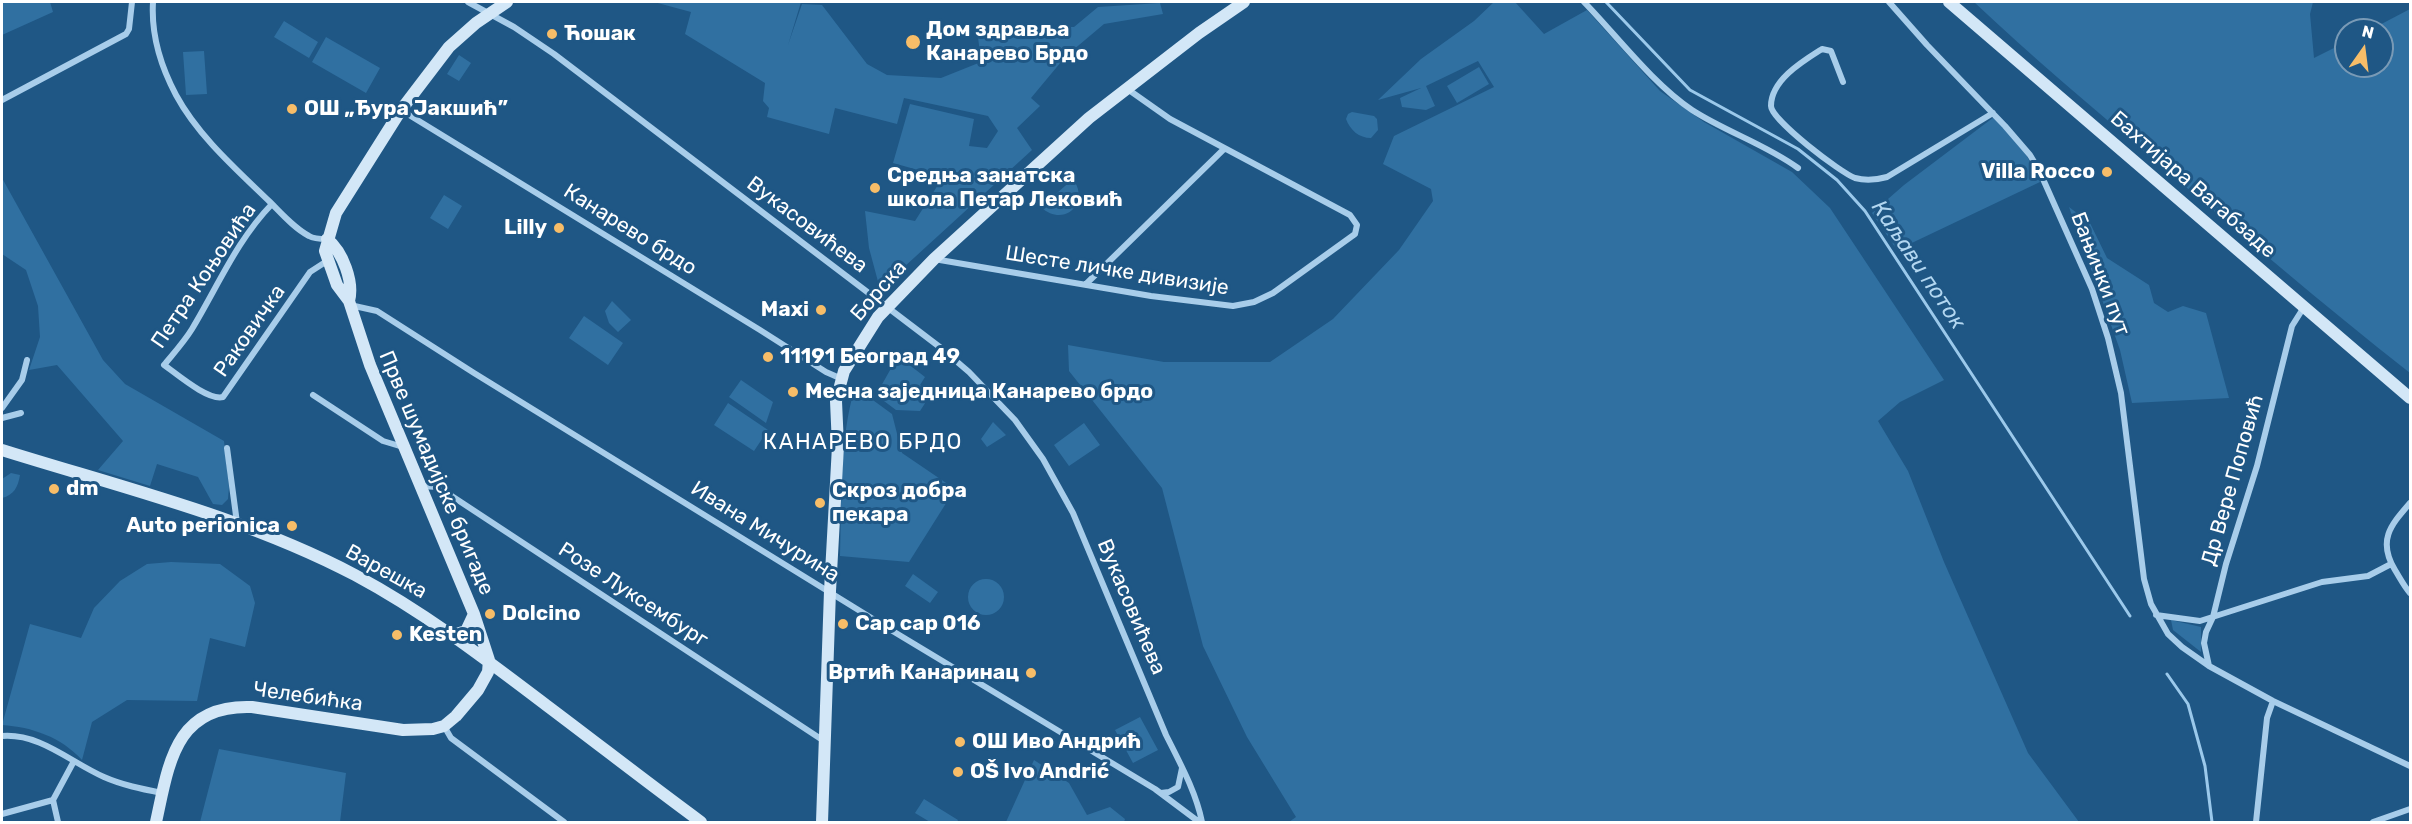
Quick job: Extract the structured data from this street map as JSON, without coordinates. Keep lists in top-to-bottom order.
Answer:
{
  "streets": {
    "street": [
      "Бахтијара Вагабзаде",
      "Вукасовићева",
      "Канарево брдо",
      "Шесте личке дивизије",
      "Бањички пут",
      "Петра Коњовића",
      "Борска",
      "Раковичка",
      "Прве шумадијске бригаде",
      "Др Вере Поповић",
      "Ивана Мичурина",
      "Варешка",
      "Розе Луксембург",
      "Челебићка"
    ]
  },
  "crossings": [
    ["Бахтијара Вагабзаде", "Др Вере Поповић"],
    ["Вукасовићева", "Борска"],
    ["Вукасовићева", "Ивана Мичурина"],
    ["Канарево брдо", "Борска"],
    ["Шесте личке дивизије", "Борска"],
    ["Бањички пут", "Др Вере Поповић"],
    ["Петра Коњовића", "Раковичка"],
    ["Петра Коњовића", "Прве шумадијске бригаде"],
    ["Борска", "Ивана Мичурина"],
    ["Борска", "Розе Луксембург"],
    ["Раковичка", "Прве шумадијске бригаде"],
    ["Прве шумадијске бригаде", "Ивана Мичурина"],
    ["Прве шумадијске бригаде", "Варешка"],
    ["Прве шумадијске бригаде", "Розе Луксембург"]
  ],
  "districts": ["КАНАРЕВО БРДО"],
  "water": ["Каљави поток"],
  "places": [
    "Ћошак",
    "Дом здравља Канарево Брдо",
    "ОШ „Ђура Јакшић”",
    "Villa Rocco",
    "Средња занатска школа Петар Лековић",
    "Lilly",
    "Maxi",
    "11191 Београд 49",
    "Месна заједница Канарево брдо",
    "dm",
    "Скроз добра пекара",
    "Auto perionica",
    "Dolcino",
    "Cap cap 016",
    "Kesten",
    "Вртић Канаринац",
    "ОШ Иво Андрић",
    "OŠ Ivo Andrić"
  ],
  "north": "top"
}
